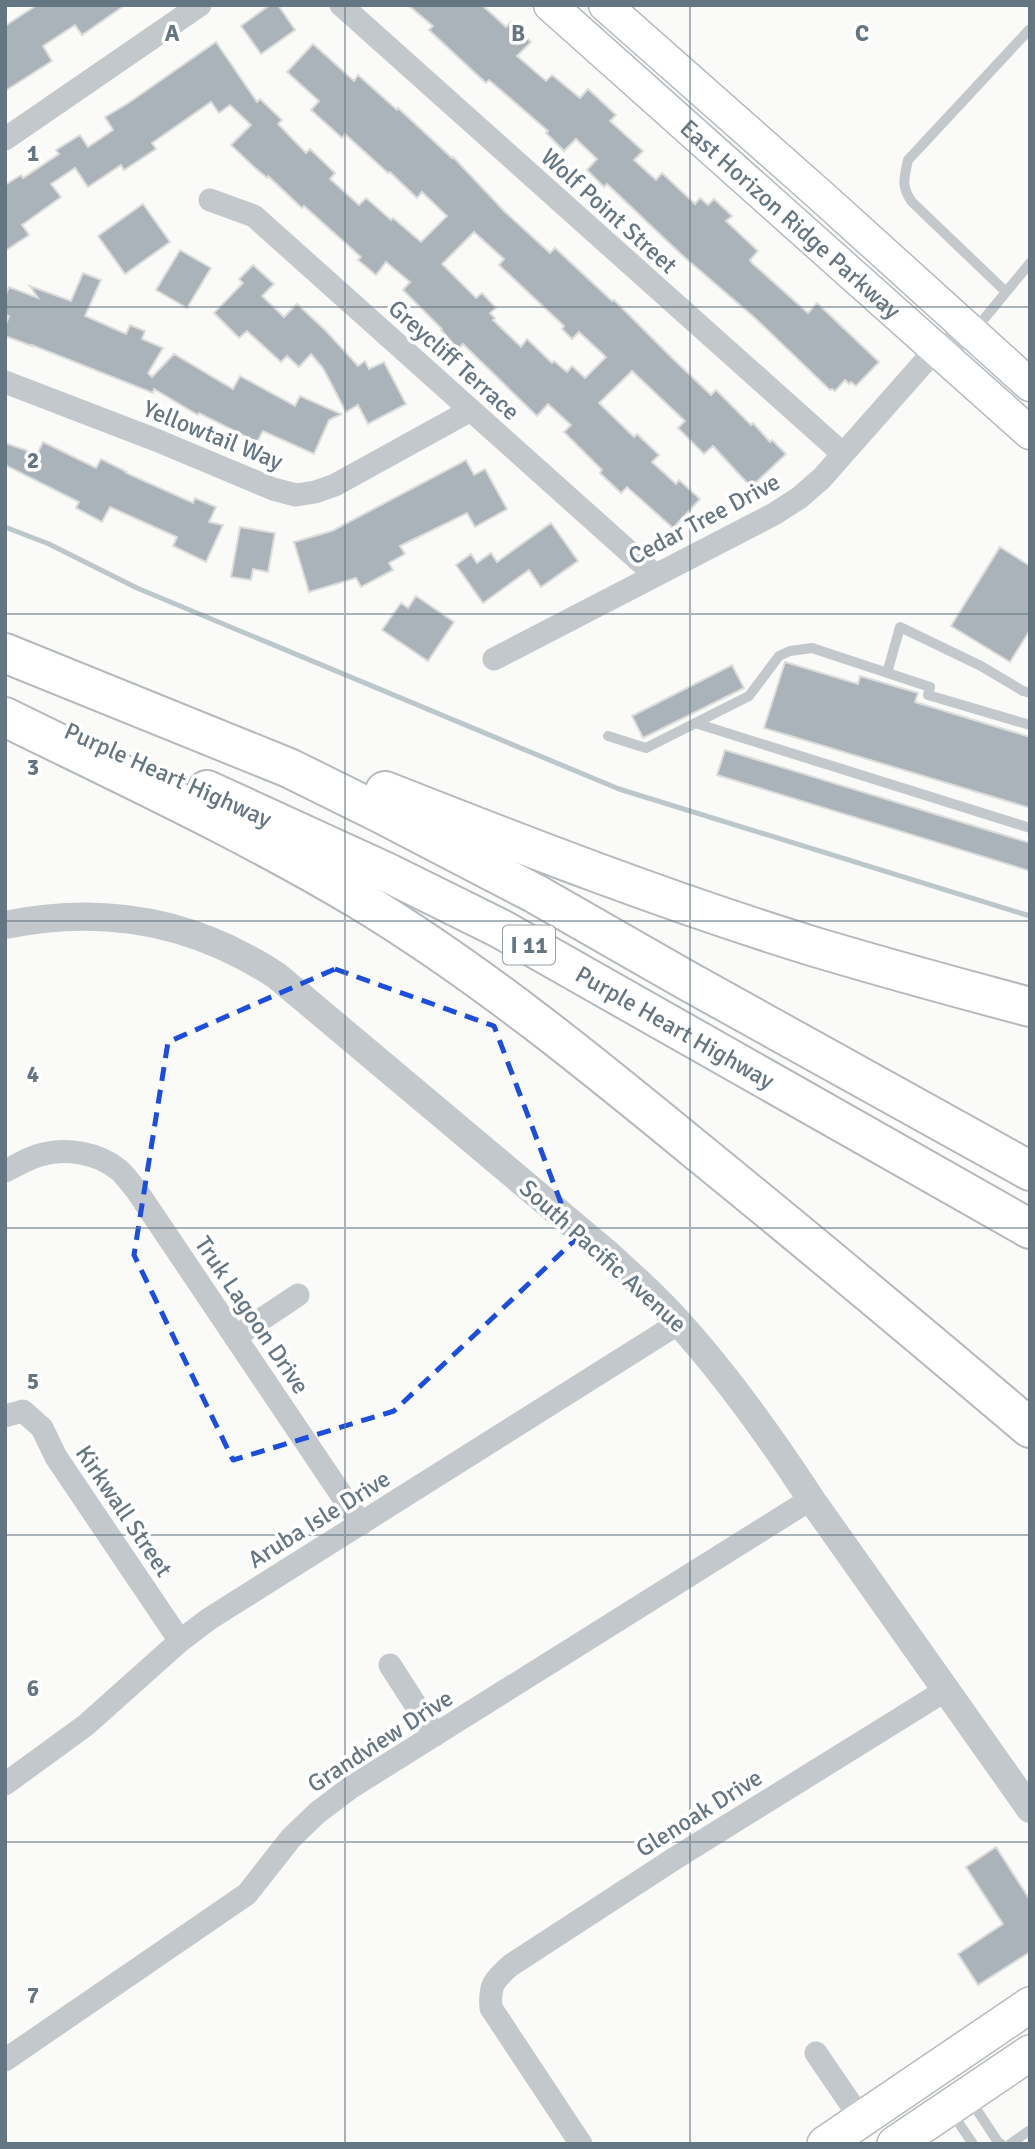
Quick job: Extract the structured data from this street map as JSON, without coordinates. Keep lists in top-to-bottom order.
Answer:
{
  "streets": {
    "highway": ["Purple Heart Highway", "I 11"],
    "main road": ["East Horizon Ridge Parkway"],
    "street": [
      "Wolf Point Street",
      "Greycliff Terrace",
      "Yellowtail Way",
      "Cedar Tree Drive",
      "South Pacific Avenue",
      "Truk Lagoon Drive",
      "Kirkwall Street",
      "Aruba Isle Drive",
      "Grandview Drive",
      "Glenoak Drive"
    ]
  },
  "crossings": [
    ["Wolf Point Street", "Cedar Tree Drive"],
    ["East Horizon Ridge Parkway", "Cedar Tree Drive"],
    ["Greycliff Terrace", "Yellowtail Way"],
    ["Greycliff Terrace", "Cedar Tree Drive"],
    ["South Pacific Avenue", "Aruba Isle Drive"],
    ["South Pacific Avenue", "Grandview Drive"],
    ["South Pacific Avenue", "Glenoak Drive"],
    ["Truk Lagoon Drive", "Aruba Isle Drive"],
    ["Kirkwall Street", "Aruba Isle Drive"]
  ],
  "grid": {
    "columns": ["A", "B", "C"],
    "rows": [
      "1",
      "2",
      "3",
      "4",
      "5",
      "6",
      "7"
    ]
  }
}
